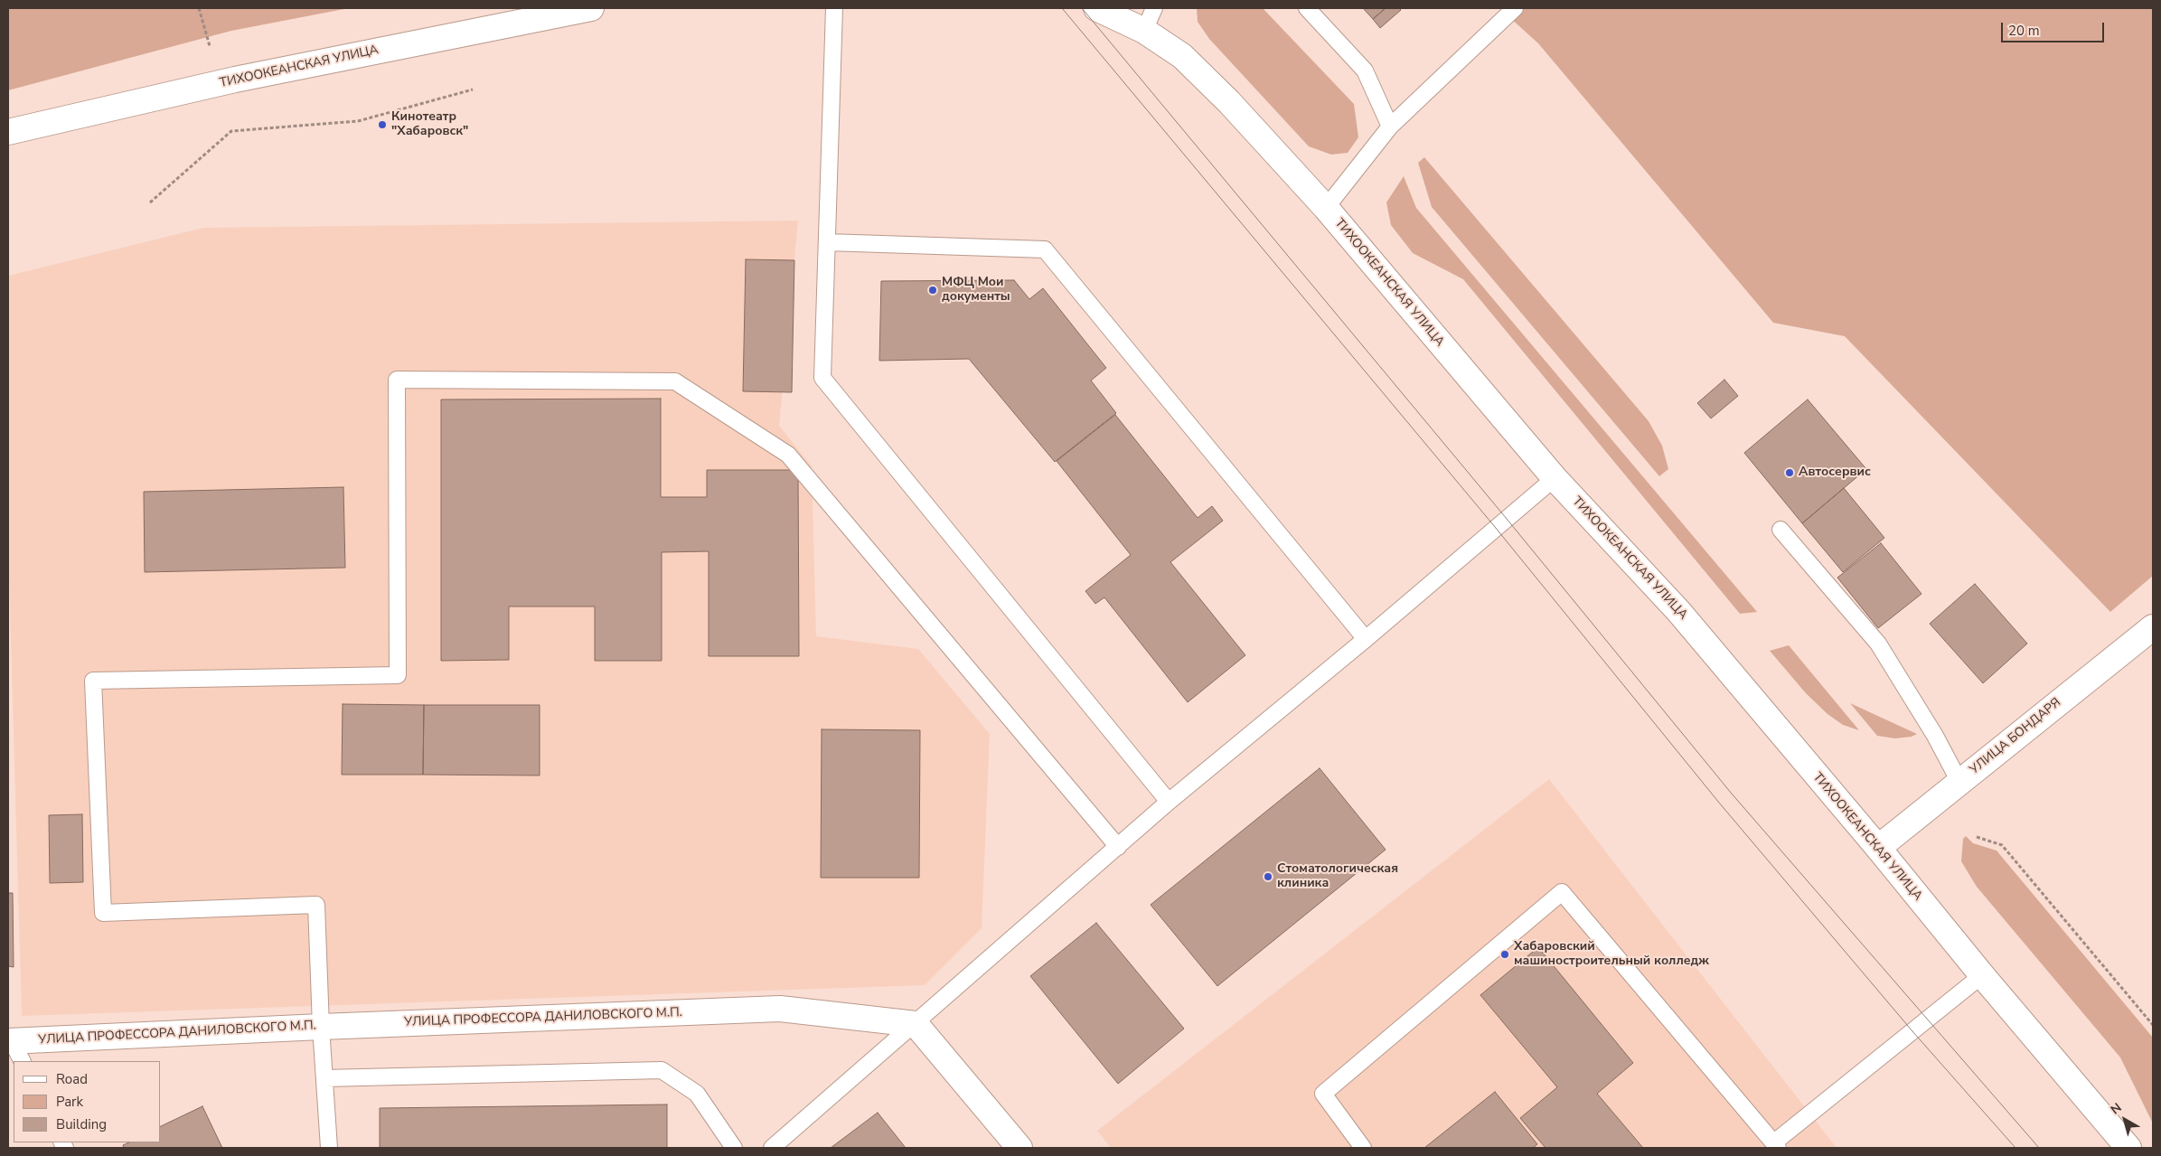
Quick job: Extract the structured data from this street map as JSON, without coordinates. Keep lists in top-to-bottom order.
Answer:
{
  "streets": {
    "main road": ["ТИХООКЕАНСКАЯ УЛИЦА", "УЛИЦА БОНДАРЯ", "УЛИЦА ПРОФЕССОРА ДАНИЛОВСКОГО М.П."]
  },
  "crossings": [
    ["ТИХООКЕАНСКАЯ УЛИЦА", "УЛИЦА БОНДАРЯ"]
  ],
  "places": [
    "Кинотеатр \"Хабаровск\"",
    "МФЦ Мои документы",
    "Автосервис",
    "Стоматологическая клиника",
    "Хабаровский машиностроительный колледж"
  ],
  "legend": ["Road", "Park", "Building"],
  "scale_bar": "20 m",
  "north": "top left"
}
